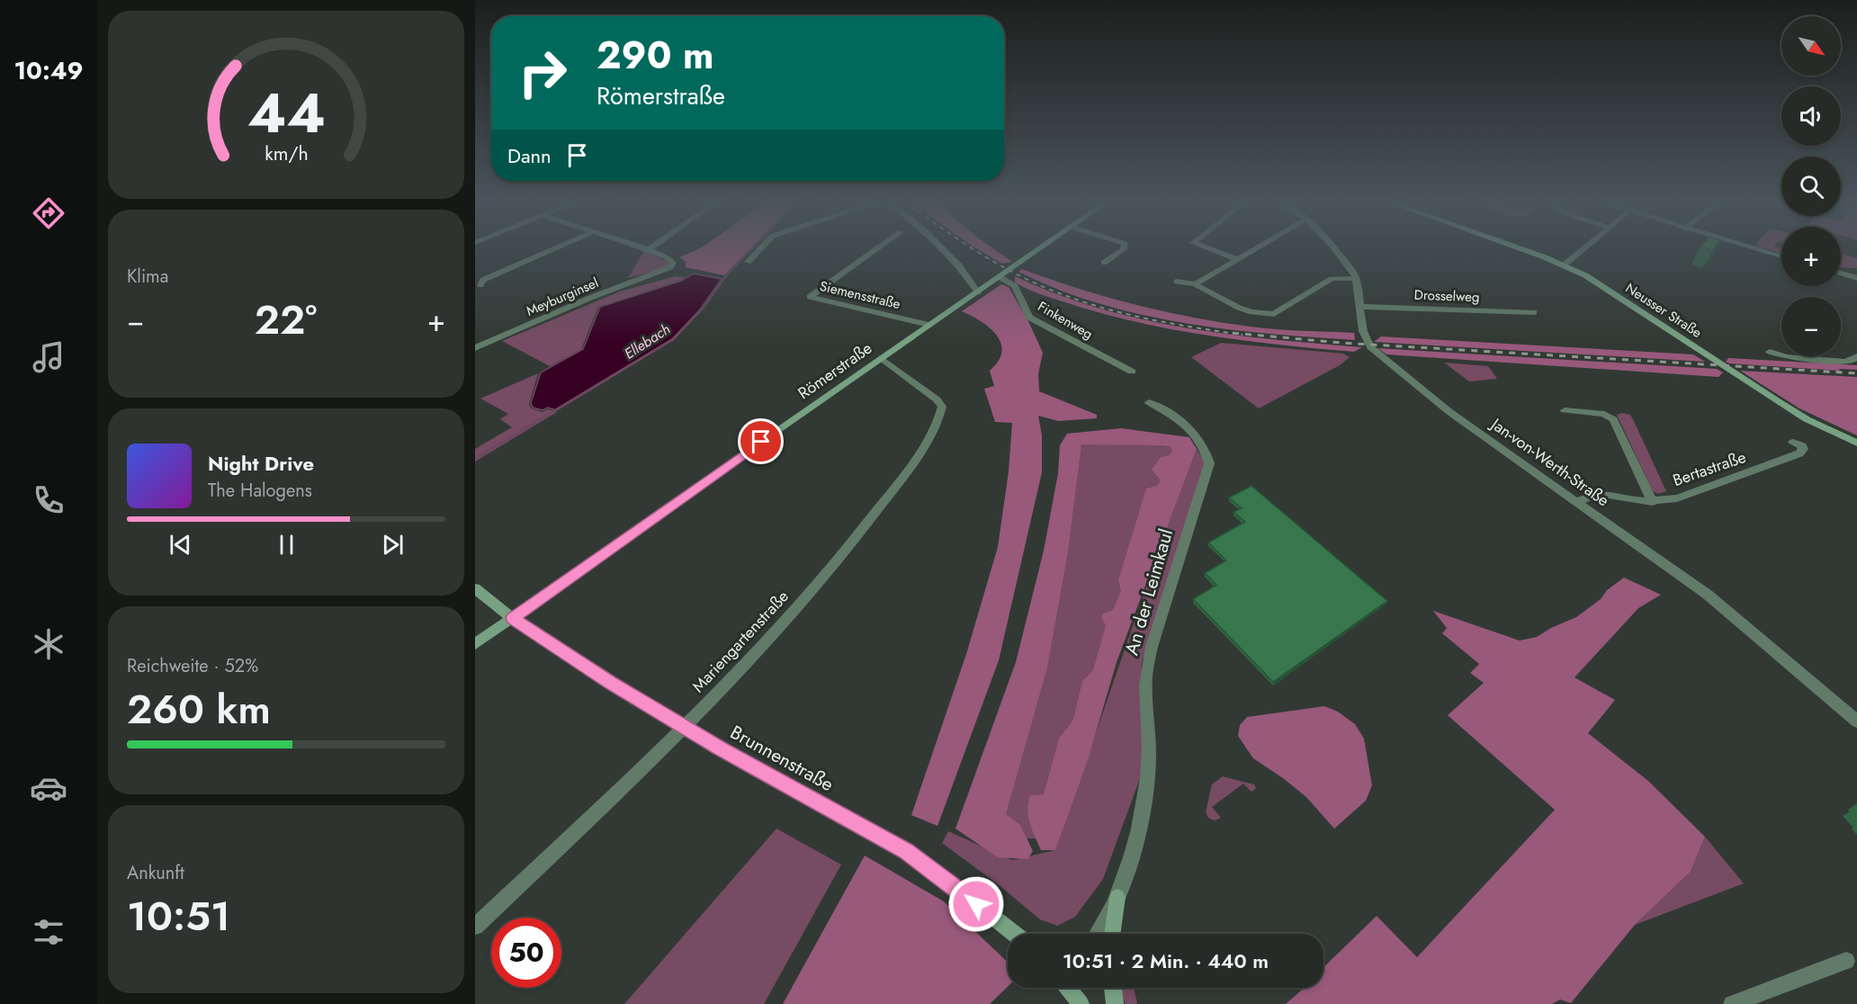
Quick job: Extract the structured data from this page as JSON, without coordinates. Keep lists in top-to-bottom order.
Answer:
{
  "streets": {
    "main road": ["Neusser Straße", "Römerstraße", "Brunnenstraße"],
    "street": [
      "Siemensstraße",
      "Drosselweg",
      "Meyburginsel",
      "Finkenweg",
      "Jan-von-Werth-Straße",
      "Bertastraße",
      "An der Leimkaul",
      "Mariengartenstraße"
    ]
  },
  "crossings": [
    ["Siemensstraße", "Römerstraße"],
    ["Drosselweg", "Jan-von-Werth-Straße"],
    ["Finkenweg", "Römerstraße"],
    ["Römerstraße", "Mariengartenstraße"],
    ["Römerstraße", "Brunnenstraße"],
    ["Jan-von-Werth-Straße", "Bertastraße"],
    ["Mariengartenstraße", "Brunnenstraße"]
  ],
  "water": ["Ellebach"],
  "north": "bottom right",
  "page": {
    "tabs": "10:49",
    "map_buttons": ["+", "−"],
    "turn": ["290 m", "Römerstraße"],
    "then": "Dann",
    "tile": [
      "Klima",
      ["Reichweite · 52%", "260 km"],
      ["Ankunft", "10:51"]
    ],
    "heat": ["−", "22°", "+"],
    "song": ["Night Drive", "The Halogens"],
    "limit": "50",
    "trip": "10:51 · 2 Min. · 440 m",
    "gauge": ["44", "km/h"]
  }
}
